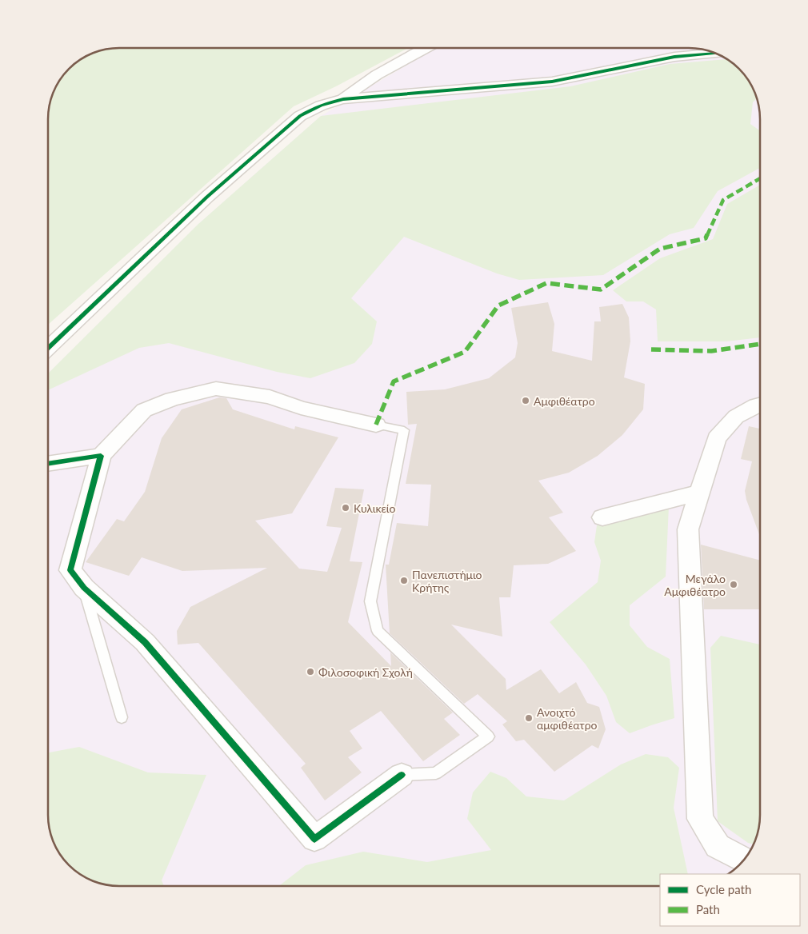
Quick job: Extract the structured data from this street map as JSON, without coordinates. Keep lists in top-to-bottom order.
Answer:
{
  "places": [
    "Αμφιθέατρο",
    "Κυλικείο",
    "Πανεπιστήμιο Κρήτης",
    "Μεγάλο Αμφιθέατρο",
    "Φιλοσοφική Σχολή",
    "Ανοιχτό αμφιθέατρο"
  ],
  "legend": ["Cycle path", "Path"]
}
